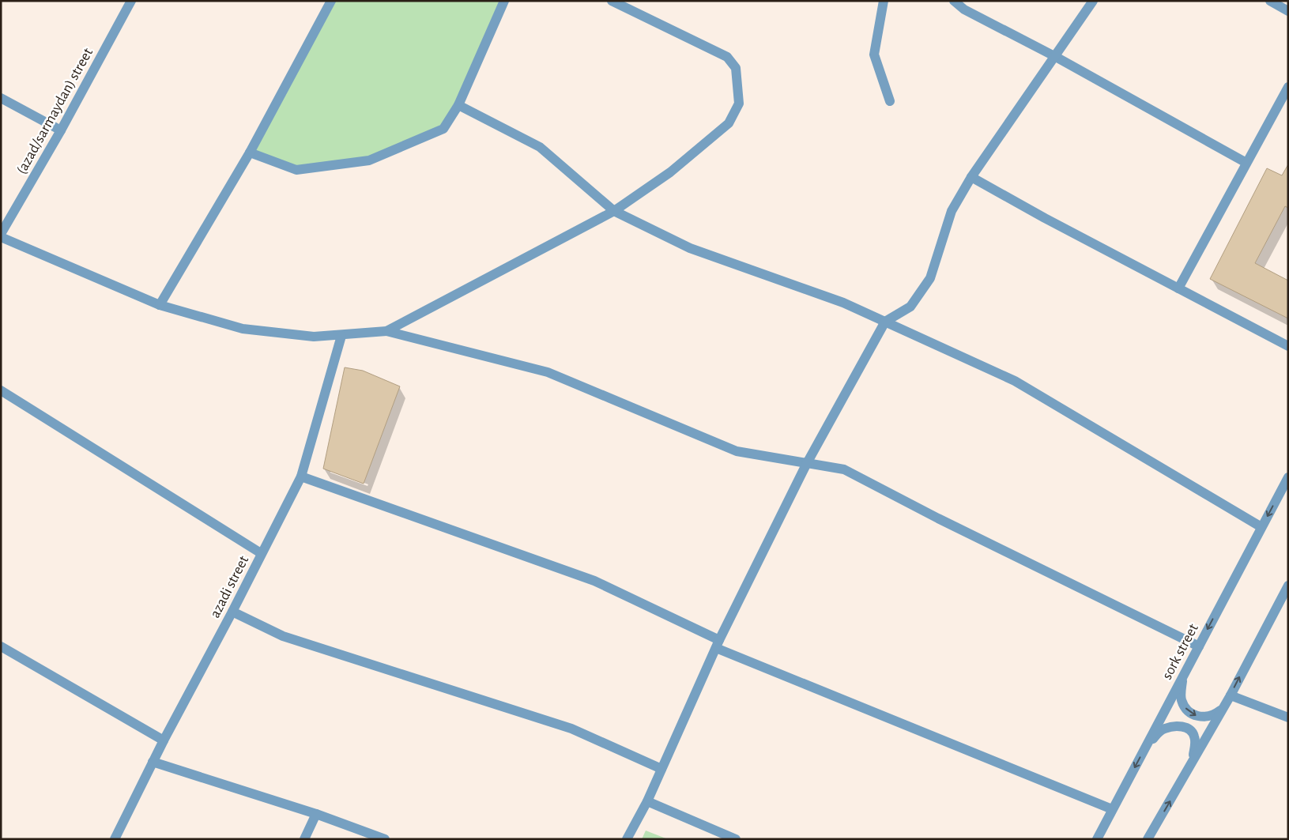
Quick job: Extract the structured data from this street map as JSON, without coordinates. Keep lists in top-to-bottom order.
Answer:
{
  "streets": {
    "street": ["(azad/sarmaydan) street", "azadi street", "sork street"]
  }
}
